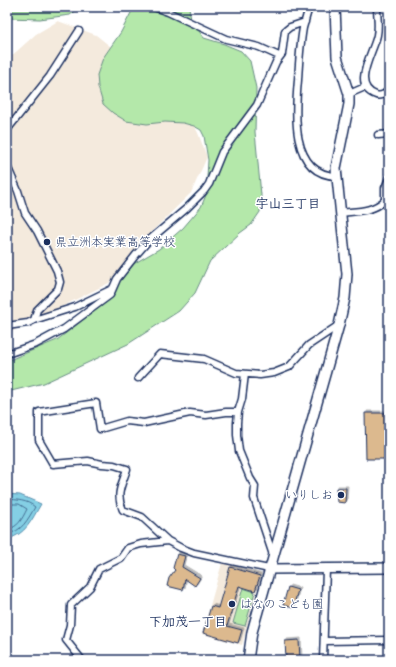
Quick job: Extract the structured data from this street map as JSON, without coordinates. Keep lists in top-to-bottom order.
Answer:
{
  "districts": ["宇山三丁目", "下加茂一丁目"],
  "places": ["県立洲本実業高等学校", "いりしお", "はなのこども園"]
}
